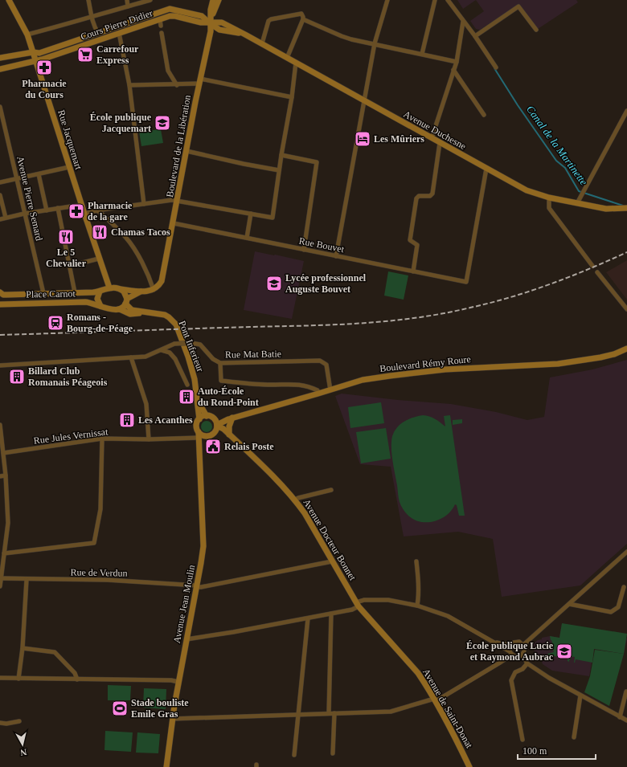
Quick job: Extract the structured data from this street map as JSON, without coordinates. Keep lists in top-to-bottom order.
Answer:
{
  "streets": {
    "main road": [
      "Cours Pierre Didier",
      "Avenue Duchesne",
      "Rue Jacquemart",
      "Boulevard de la Libération",
      "Place Carnot",
      "Pont Inferieur",
      "Boulevard Rémy Roure",
      "Avenue Docteur Bonnet",
      "Avenue Jean Moulin",
      "Avenue de Saint-Donat"
    ],
    "street": [
      "Avenue Pierre Semard",
      "Rue Bouvet",
      "Rue Mat Batie",
      "Rue Jules Vernissat",
      "Rue de Verdun"
    ]
  },
  "crossings": [
    ["Cours Pierre Didier", "Avenue Duchesne"],
    ["Cours Pierre Didier", "Rue Jacquemart"],
    ["Cours Pierre Didier", "Boulevard de la Libération"],
    ["Avenue Duchesne", "Boulevard de la Libération"],
    ["Avenue Duchesne", "Rue Bouvet"],
    ["Rue Jacquemart", "Place Carnot"],
    ["Rue Jacquemart", "Pont Inferieur"],
    ["Boulevard de la Libération", "Rue Bouvet"],
    ["Avenue Pierre Semard", "Place Carnot"],
    ["Place Carnot", "Pont Inferieur"],
    ["Pont Inferieur", "Boulevard Rémy Roure"],
    ["Pont Inferieur", "Rue Jules Vernissat"],
    ["Pont Inferieur", "Avenue Docteur Bonnet"],
    ["Pont Inferieur", "Avenue Jean Moulin"],
    ["Rue Mat Batie", "Boulevard Rémy Roure"],
    ["Boulevard Rémy Roure", "Rue Jules Vernissat"],
    ["Boulevard Rémy Roure", "Avenue Docteur Bonnet"],
    ["Boulevard Rémy Roure", "Avenue Jean Moulin"],
    ["Rue Jules Vernissat", "Avenue Docteur Bonnet"],
    ["Rue Jules Vernissat", "Avenue Jean Moulin"],
    ["Avenue Docteur Bonnet", "Rue de Verdun"],
    ["Avenue Docteur Bonnet", "Avenue Jean Moulin"],
    ["Avenue Docteur Bonnet", "Avenue de Saint-Donat"],
    ["Rue de Verdun", "Avenue Jean Moulin"]
  ],
  "water": ["Canal de la Martinette"],
  "places": {
    "supermarket": ["Carrefour Express"],
    "pharmacy": ["Pharmacie du Cours", "Pharmacie de la gare"],
    "school or university": ["École publique Jacquemart", "Lycée professionnel Auguste Bouvet", "École publique Lucie et Raymond Aubrac"],
    "hotel": ["Les Mûriers"],
    "restaurant": ["Chamas Tacos", "Le 5 Chevalier"],
    "station": ["Romans - Bourg-de-Péage"],
    "building": ["Billard Club Romanais Péageois", "Auto-École du Rond-Point", "Les Acanthes"],
    "public building": ["Relais Poste"],
    "sports": ["Stade bouliste Emile Gras"]
  },
  "scale_bar": "100 m",
  "north": "bottom"
}
